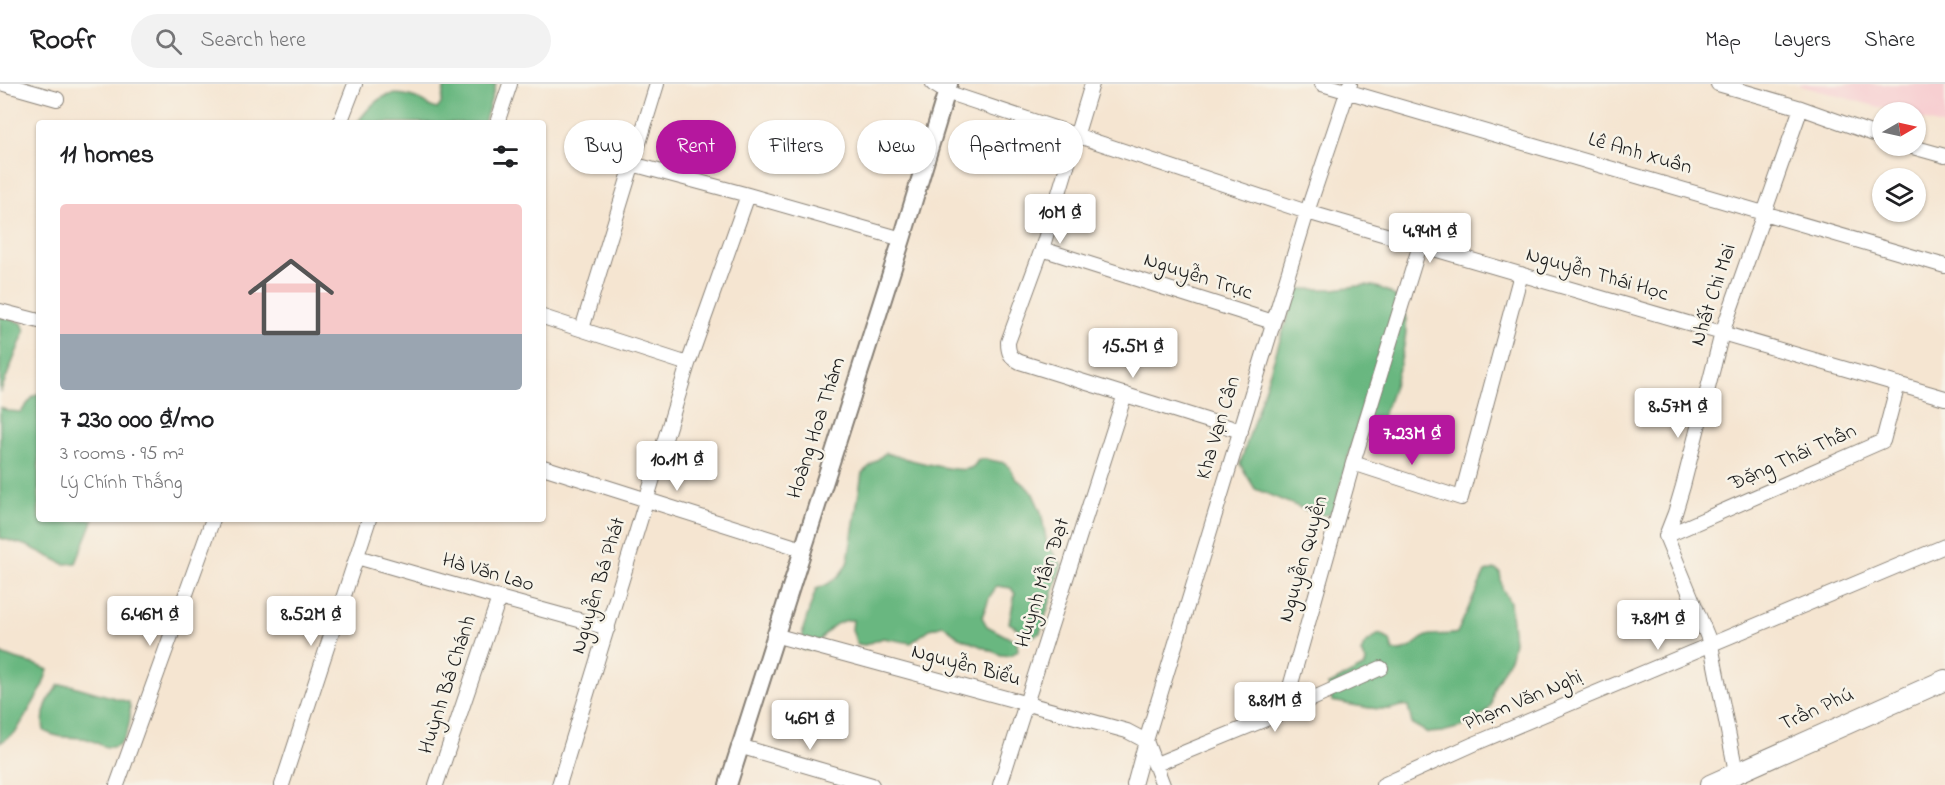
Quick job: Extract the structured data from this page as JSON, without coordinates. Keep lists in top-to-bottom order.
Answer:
{
  "streets": {
    "main road": ["Trần Phú"],
    "street": [
      "Lê Anh Xuân",
      "Nguyễn Thái Học",
      "Nguyễn Trực",
      "Nhất Chi Mai",
      "Hoàng Hoa Thám",
      "Kha Vạn Cân",
      "Đặng Thái Thân",
      "Nguyễn Quyền",
      "Hà Văn Lao",
      "Huỳnh Mẫn Đạt",
      "Nguyễn Bá Phát",
      "Nguyễn Biểu",
      "Huỳnh Bá Chánh",
      "Phạm Văn Nghị"
    ]
  },
  "crossings": [
    ["Lê Anh Xuân", "Nhất Chi Mai"],
    ["Lê Anh Xuân", "Kha Vạn Cân"],
    ["Nguyễn Thái Học", "Nhất Chi Mai"],
    ["Nguyễn Thái Học", "Hoàng Hoa Thám"],
    ["Nguyễn Thái Học", "Kha Vạn Cân"],
    ["Nguyễn Thái Học", "Đặng Thái Thân"],
    ["Nguyễn Thái Học", "Nguyễn Quyền"],
    ["Nguyễn Trực", "Kha Vạn Cân"],
    ["Nhất Chi Mai", "Đặng Thái Thân"],
    ["Hoàng Hoa Thám", "Nguyễn Biểu"],
    ["Kha Vạn Cân", "Nguyễn Biểu"],
    ["Hà Văn Lao", "Nguyễn Bá Phát"],
    ["Hà Văn Lao", "Huỳnh Bá Chánh"],
    ["Huỳnh Mẫn Đạt", "Nguyễn Biểu"]
  ],
  "north": "right",
  "page": {
    "header": "Roofr",
    "search": "Search here",
    "nav": ["Map", "Layers", "Share"],
    "chip": [
      "Buy",
      "Rent",
      "Filters",
      "New",
      "Apartment"
    ],
    "heading": "11 homes",
    "list": [
      {
        "name": "7 230 000 ₫/mo",
        "note": "3 rooms · 95 m² · Lý Chính Thắng"
      }
    ],
    "price": [
      "10M ₫",
      "4.94M ₫",
      "15.5M ₫",
      "8.57M ₫",
      "7.23M ₫",
      "10.1M ₫",
      "6.46M ₫",
      "8.52M ₫",
      "7.81M ₫",
      "8.81M ₫",
      "4.6M ₫"
    ]
  }
}
